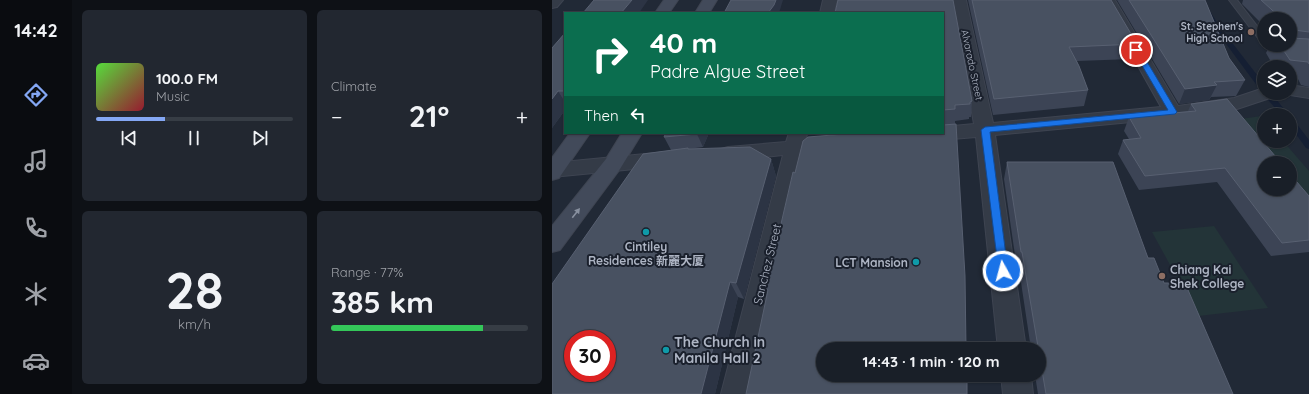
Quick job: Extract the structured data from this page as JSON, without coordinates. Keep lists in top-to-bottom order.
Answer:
{
  "streets": {
    "street": ["Alvarado Street", "Sanchez Street"]
  },
  "places": [
    "St. Stephen's High School",
    "Cintiley Residences 新麗大厦",
    "LCT Mansion",
    "Chiang Kai Shek College",
    "The Church in Manila Hall 2"
  ],
  "page": {
    "tabs": "14:42",
    "tile": [
      "Climate",
      ["28", "km/h"],
      ["Range · 77%", "385 km"]
    ],
    "map_buttons": ["+", "−"],
    "turn": ["40 m", "Padre Algue Street"],
    "song": ["100.0 FM", "Music"],
    "then": "Then",
    "heat": ["−", "21°", "+"],
    "limit": "30",
    "trip": "14:43 · 1 min · 120 m"
  }
}
